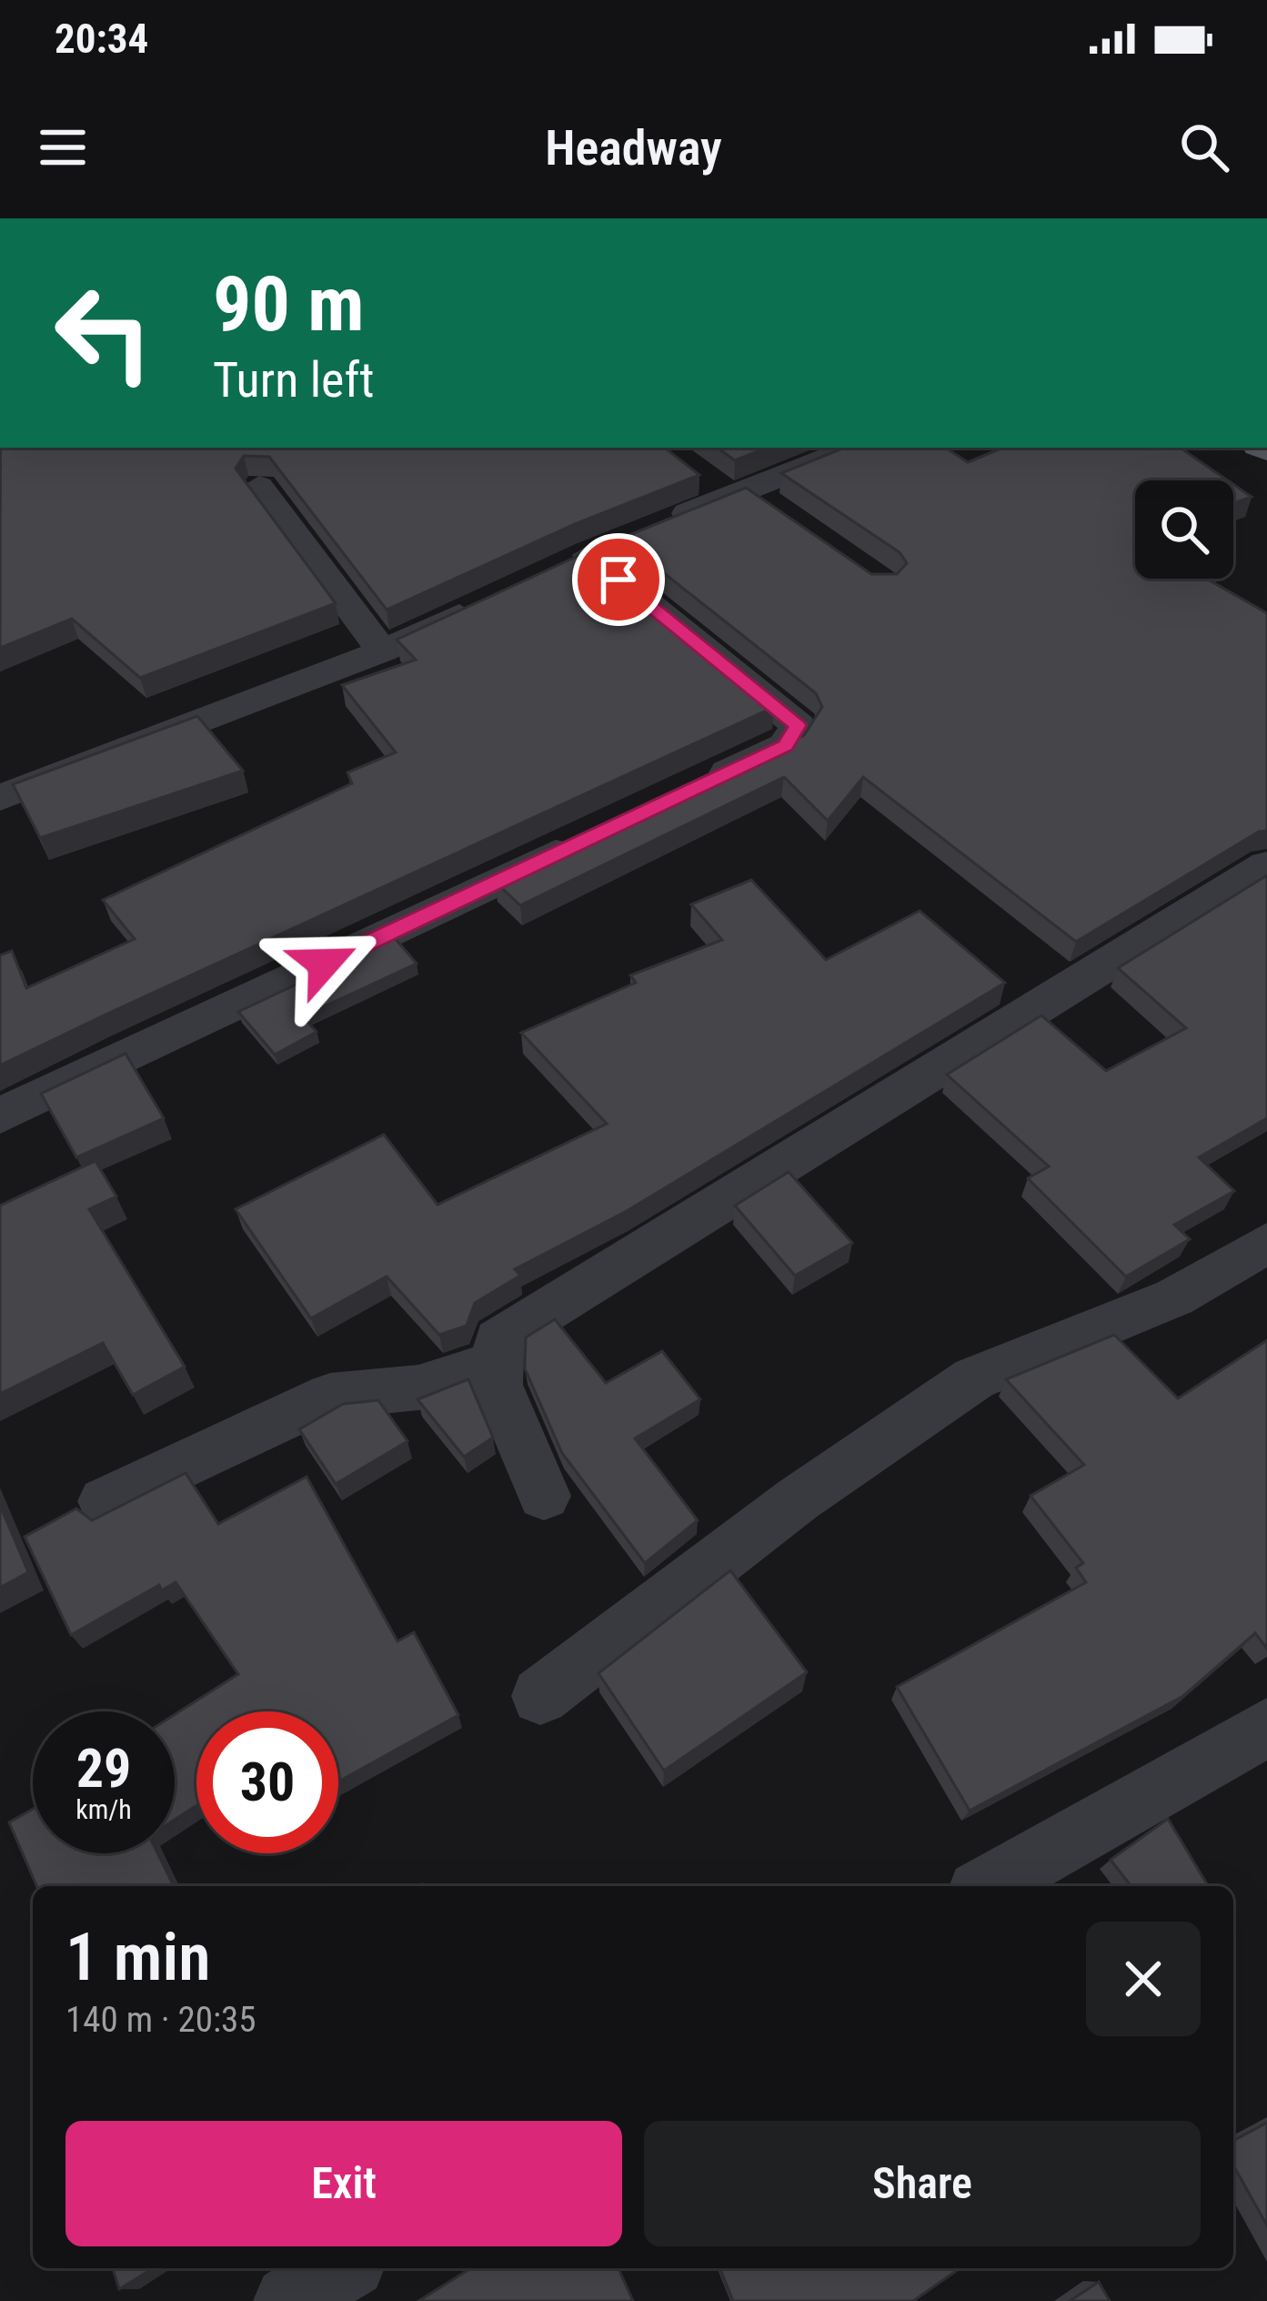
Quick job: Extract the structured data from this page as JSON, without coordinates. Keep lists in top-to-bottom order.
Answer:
{
  "page": {
    "status": "20:34",
    "header": "Headway",
    "turn": ["90 m", "Turn left"],
    "speed": "29 km/h",
    "limit": "30",
    "heading": ["1 min", "140 m · 20:35"],
    "buttons": ["Exit", "Share"]
  }
}
